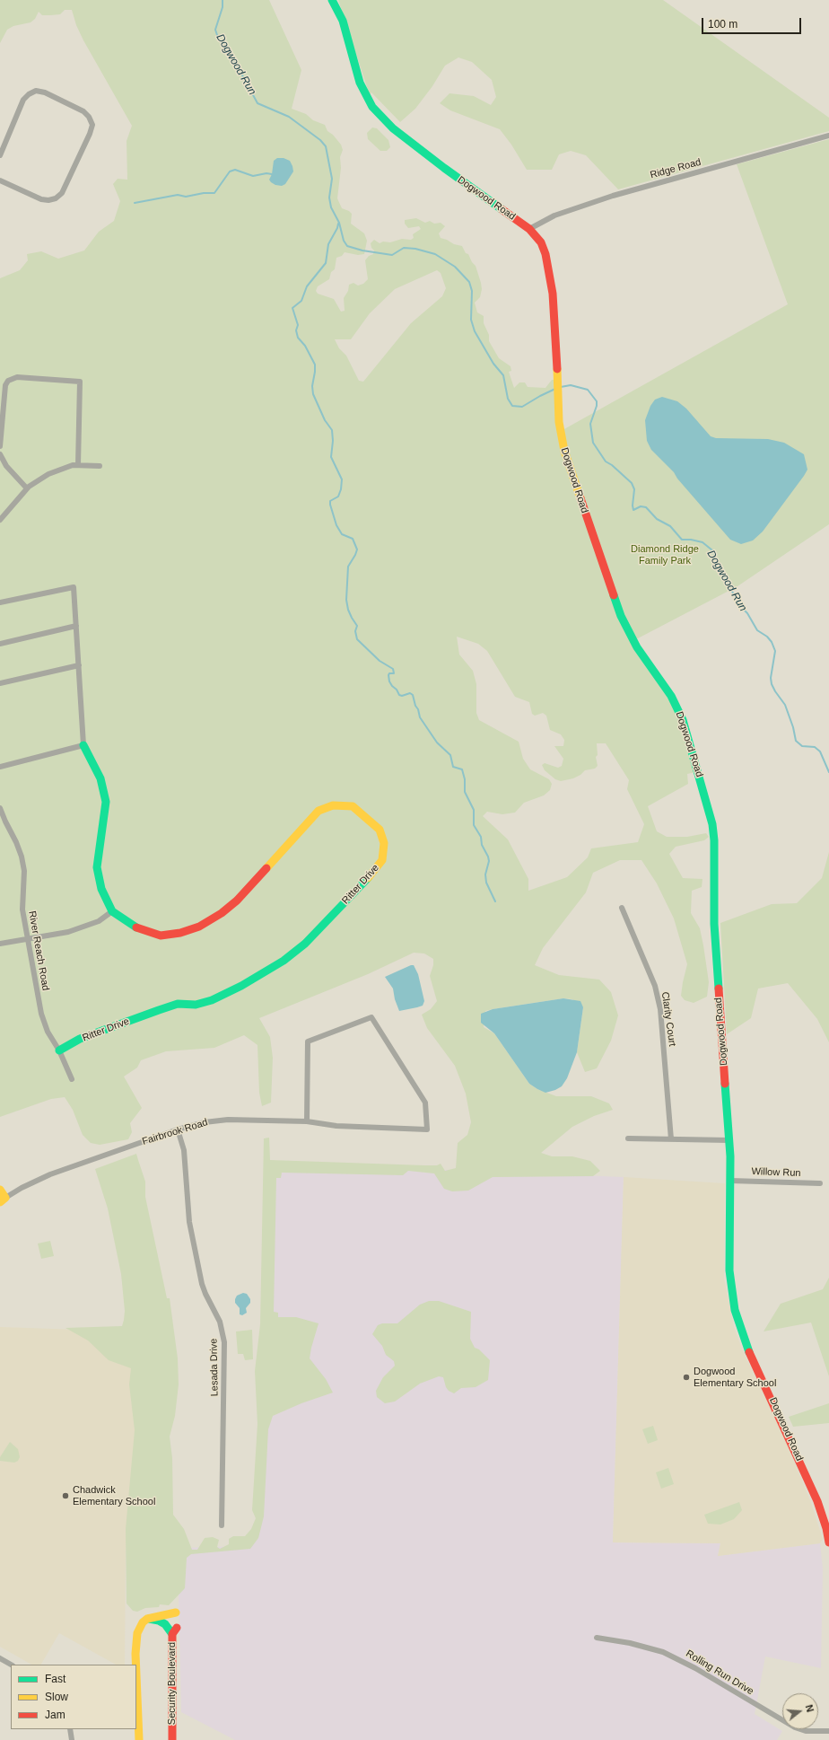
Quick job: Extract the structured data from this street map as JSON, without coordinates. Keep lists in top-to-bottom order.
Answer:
{
  "streets": {
    "street": [
      "Ridge Road",
      "Dogwood Road",
      "Ritter Drive",
      "River Reach Road",
      "Clarity Court",
      "Fairbrook Road",
      "Willow Run",
      "Lesada Drive",
      "Rolling Run Drive",
      "Security Boulevard"
    ]
  },
  "crossings": [
    ["Ridge Road", "Dogwood Road"],
    ["Dogwood Road", "Willow Run"],
    ["Ritter Drive", "River Reach Road"],
    ["Fairbrook Road", "Lesada Drive"]
  ],
  "water": ["Dogwood Run"],
  "parks": ["Diamond Ridge Family Park"],
  "places": ["Dogwood Elementary School", "Chadwick Elementary School"],
  "legend": ["Fast", "Slow", "Jam"],
  "scale_bar": "100 m",
  "north": "right"
}
